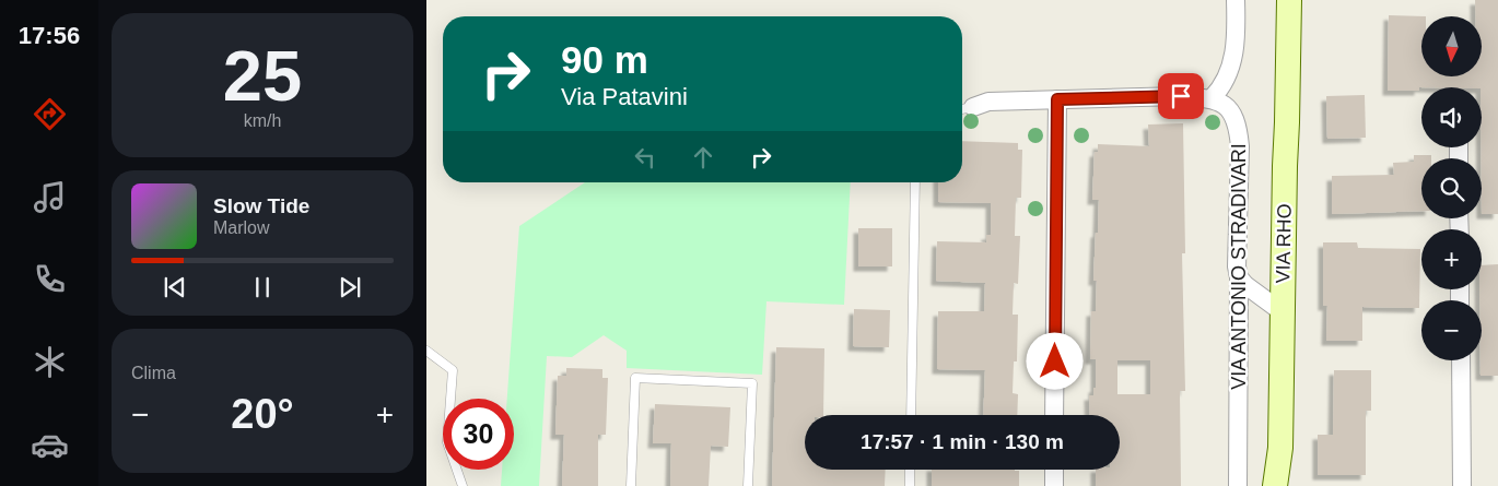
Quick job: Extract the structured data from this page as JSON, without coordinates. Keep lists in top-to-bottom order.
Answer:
{
  "streets": {
    "main road": ["VIA RHO"],
    "street": ["VIA ANTONIO STRADIVARI"]
  },
  "north": "bottom",
  "page": {
    "tabs": "17:56",
    "tile": [
      ["25", "km/h"],
      "Clima"
    ],
    "map_buttons": ["+", "−"],
    "turn": ["90 m", "Via Patavini"],
    "song": ["Slow Tide", "Marlow"],
    "heat": ["−", "20°", "+"],
    "limit": "30",
    "trip": "17:57 · 1 min · 130 m"
  }
}
